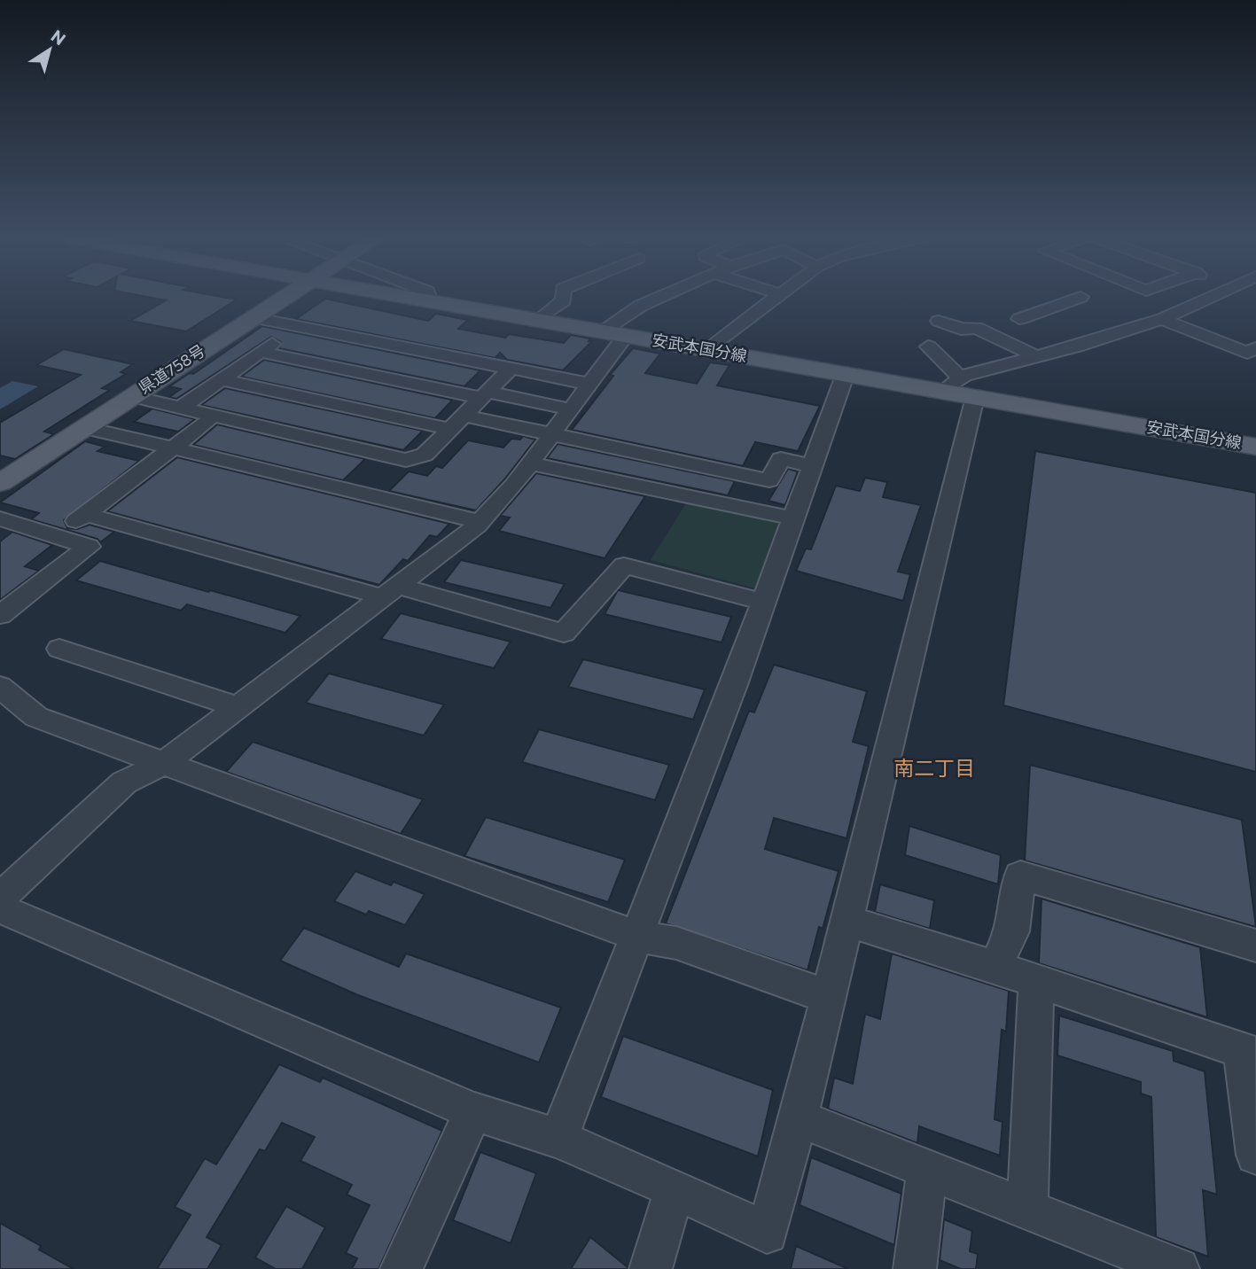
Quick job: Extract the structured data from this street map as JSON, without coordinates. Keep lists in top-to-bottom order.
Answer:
{
  "streets": {
    "main road": ["安武本国分線", "県道758号"]
  },
  "districts": ["南二丁目"],
  "north": "top right"
}
